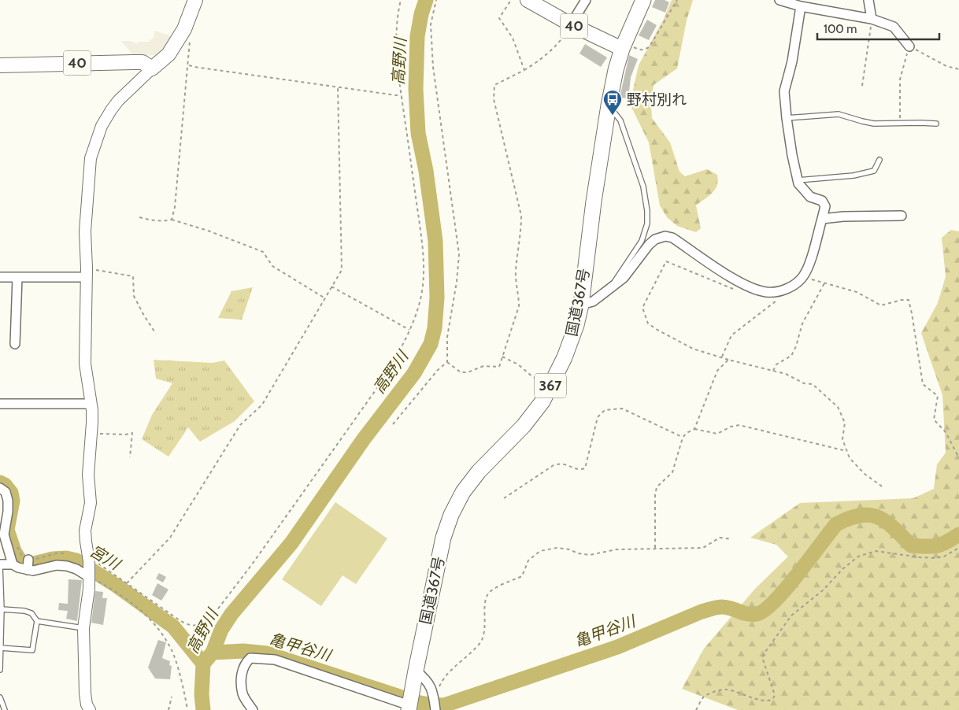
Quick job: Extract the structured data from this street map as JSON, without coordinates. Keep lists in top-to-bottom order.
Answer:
{
  "streets": {
    "highway": ["国道367号", "367"],
    "main road": ["40"]
  },
  "crossings": [
    ["40", "国道367号"]
  ],
  "water": ["高野川", "宮川", "亀甲谷川"],
  "places": {
    "bus stop": ["野村別れ"]
  },
  "scale_bar": "100 m"
}
